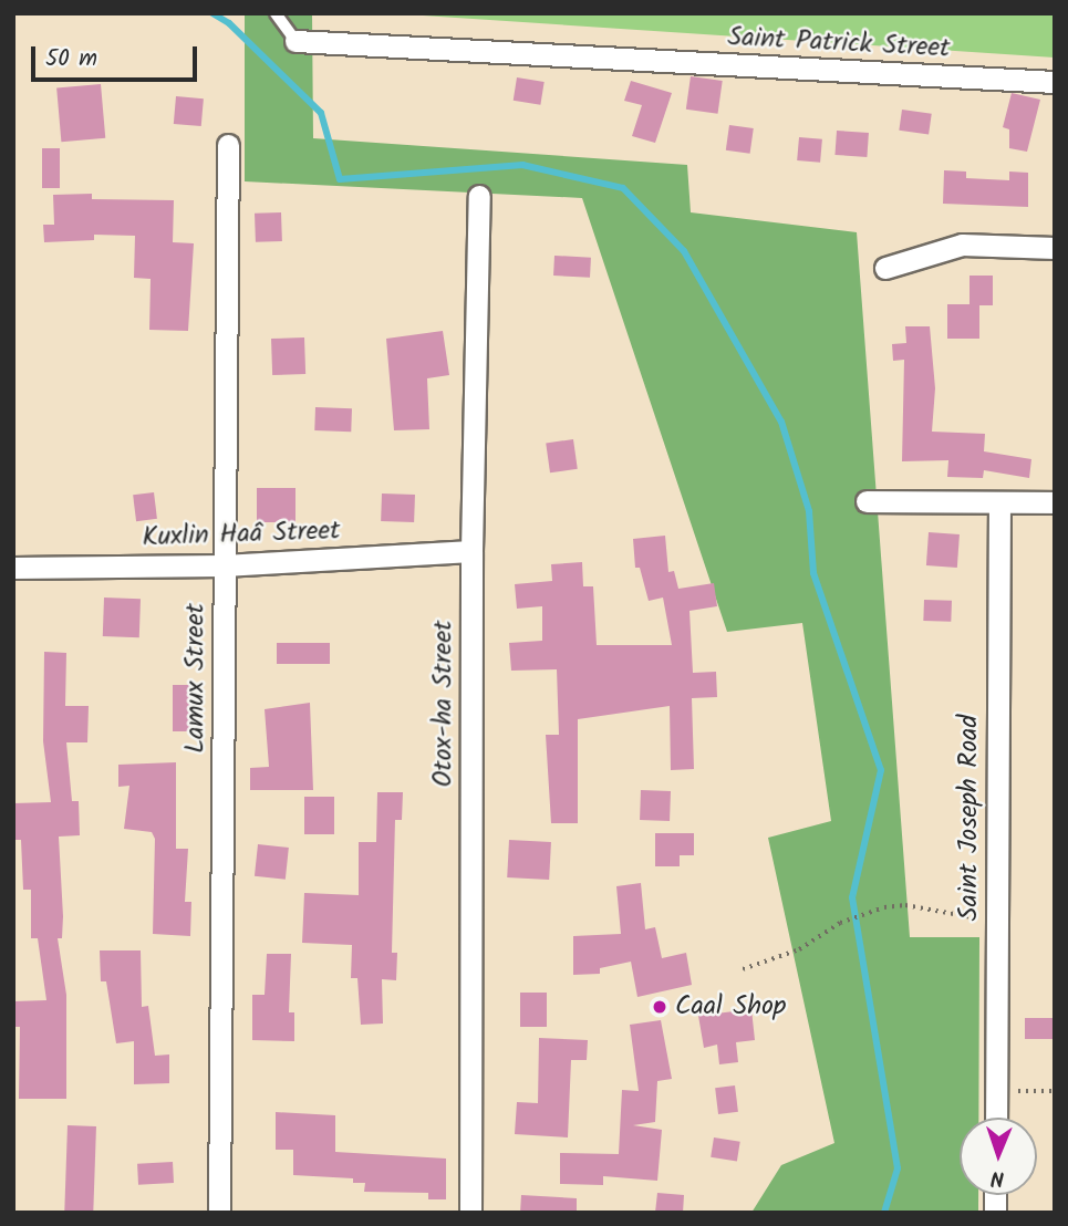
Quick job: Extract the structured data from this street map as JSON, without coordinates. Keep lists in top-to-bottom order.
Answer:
{
  "streets": {
    "street": [
      "Saint Patrick Street",
      "Kuxlin Haâ Street",
      "Lamux Street",
      "Otox-ha Street",
      "Saint Joseph Road"
    ]
  },
  "crossings": [
    ["Kuxlin Haâ Street", "Lamux Street"],
    ["Kuxlin Haâ Street", "Otox-ha Street"]
  ],
  "places": ["Caal Shop"],
  "scale_bar": "50 m",
  "north": "bottom"
}
